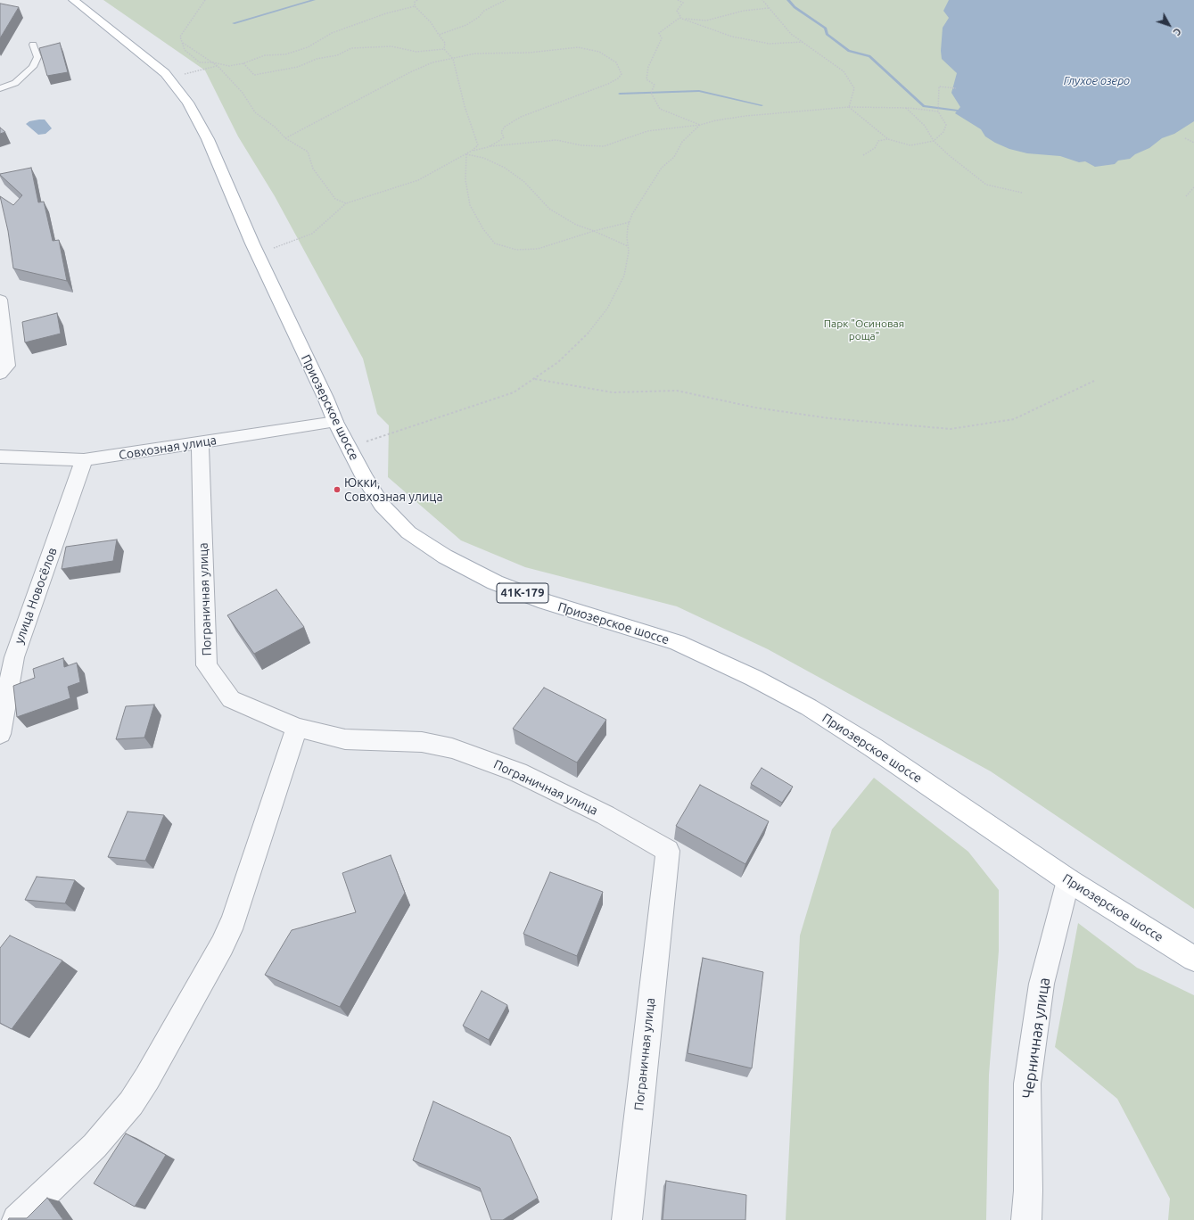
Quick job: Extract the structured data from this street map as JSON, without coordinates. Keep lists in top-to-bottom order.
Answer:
{
  "streets": {
    "main road": ["Приозерское шоссе", "41К-179"],
    "street": [
      "Совхозная улица",
      "улица Новосёлов",
      "Пограничная улица",
      "Черничная улица"
    ]
  },
  "crossings": [
    ["Приозерское шоссе", "Совхозная улица"],
    ["Приозерское шоссе", "Черничная улица"],
    ["Совхозная улица", "улица Новосёлов"],
    ["Совхозная улица", "Пограничная улица"]
  ],
  "water": ["Глухое озеро"],
  "parks": ["Парк \"Осиновая роща\""],
  "places": ["Юкки, Совхозная улица"],
  "north": "bottom right"
}
